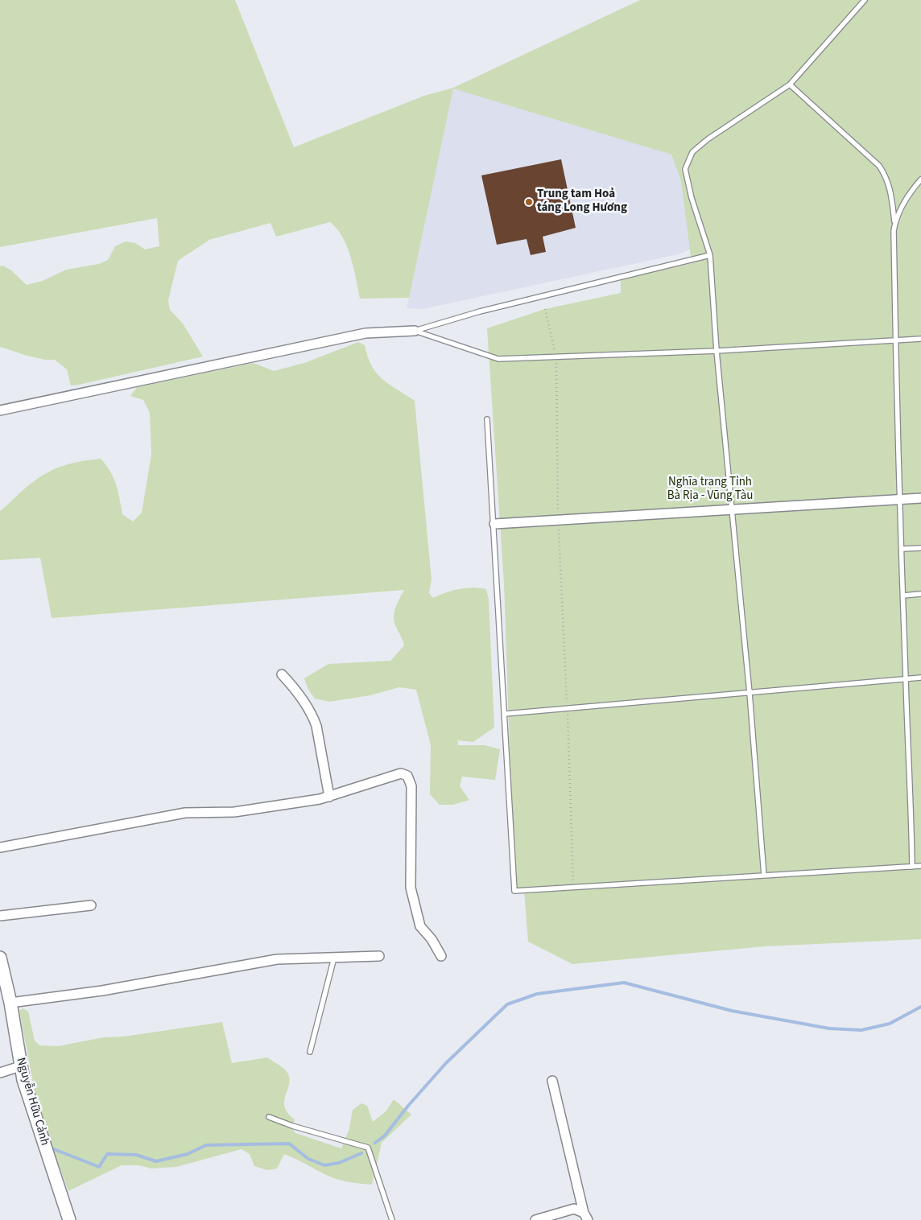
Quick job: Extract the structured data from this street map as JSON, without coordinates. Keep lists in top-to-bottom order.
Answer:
{
  "streets": {
    "main road": ["Nguyễn Hữu Cảnh"]
  },
  "parks": ["Nghĩa trang Tỉnh Bà Rịa - Vũng Tàu"],
  "places": ["Trung tam Hoả táng Long Hương"]
}
